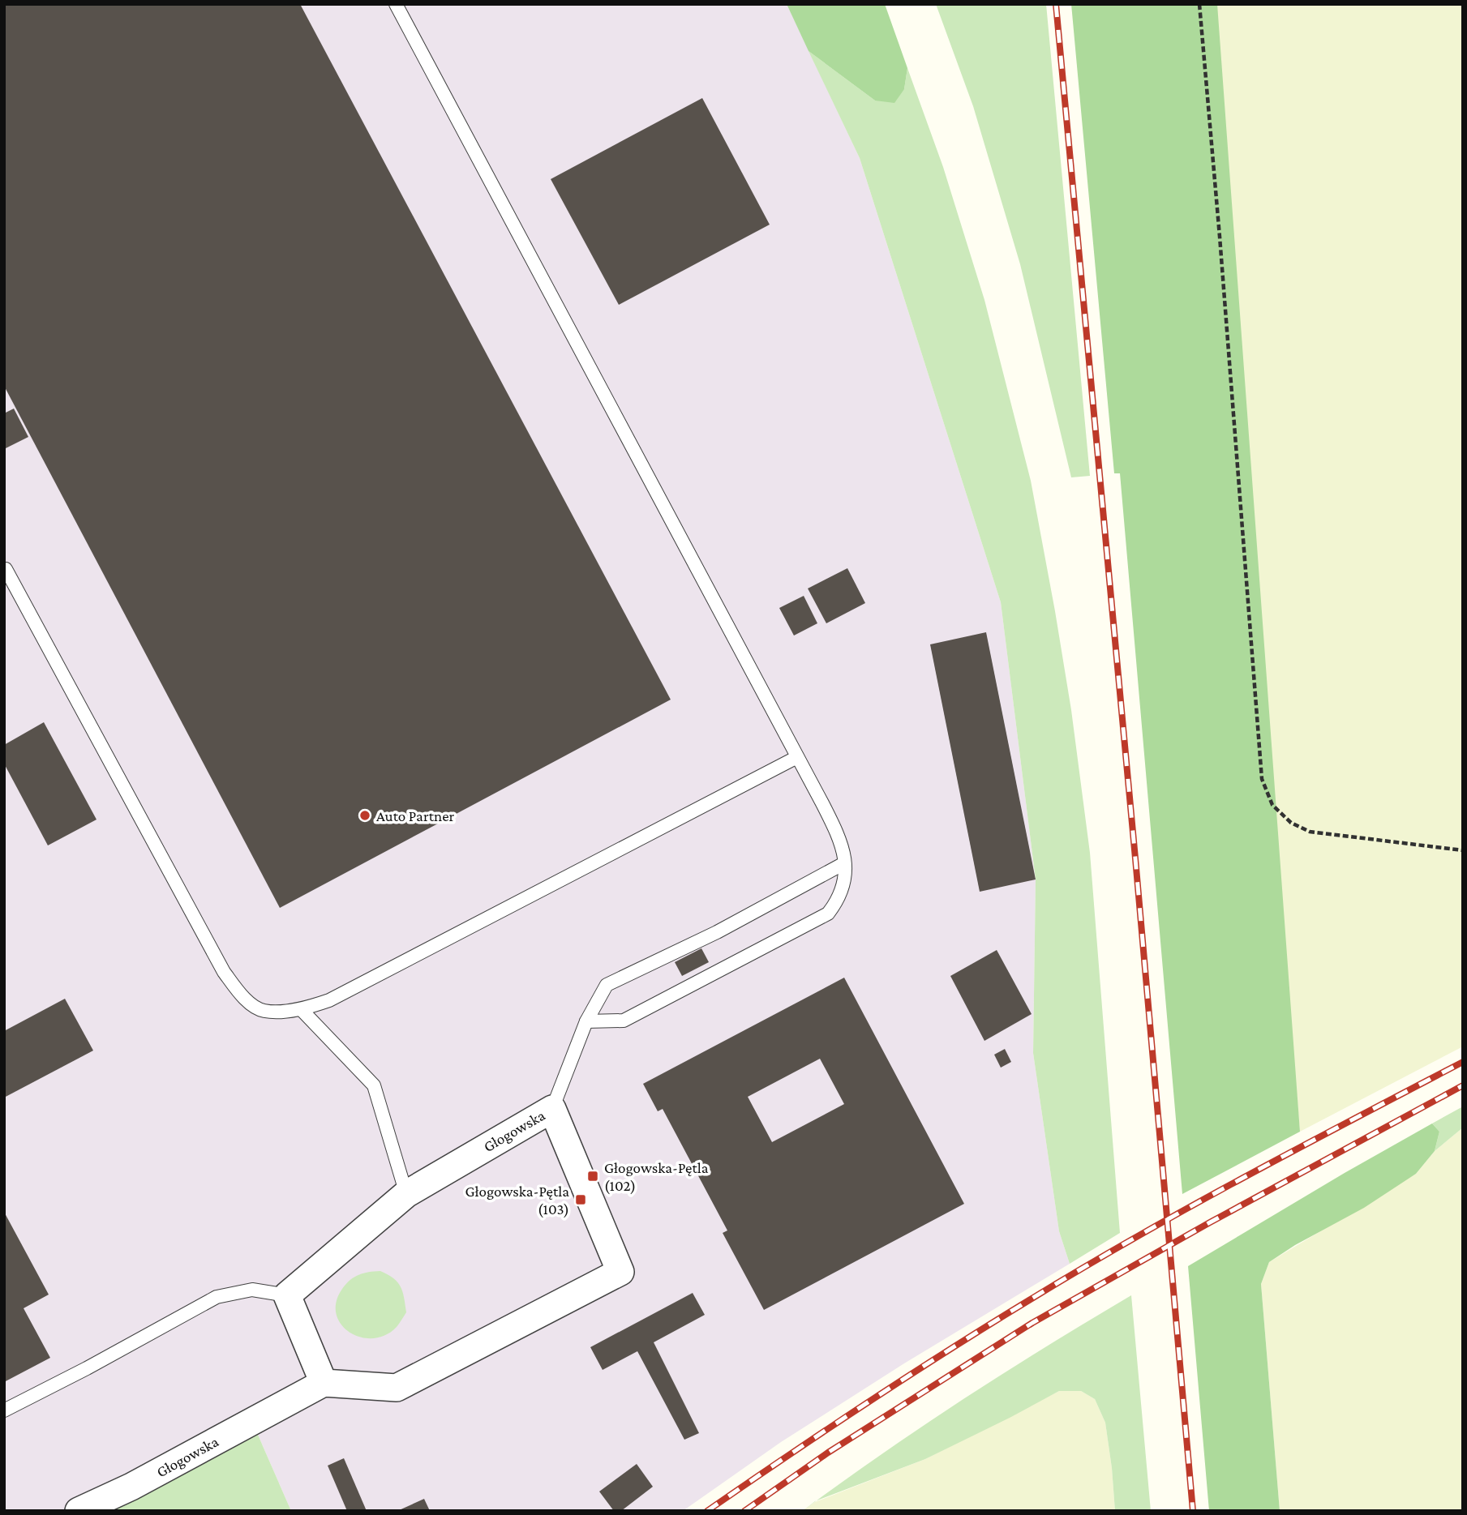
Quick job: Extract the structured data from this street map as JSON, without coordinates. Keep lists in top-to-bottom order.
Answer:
{
  "streets": {
    "street": ["Głogowska"]
  },
  "places": {
    "other": ["Auto Partner"],
    "transit": ["Głogowska-Pętla (102)", "Głogowska-Pętla (103)"]
  }
}
